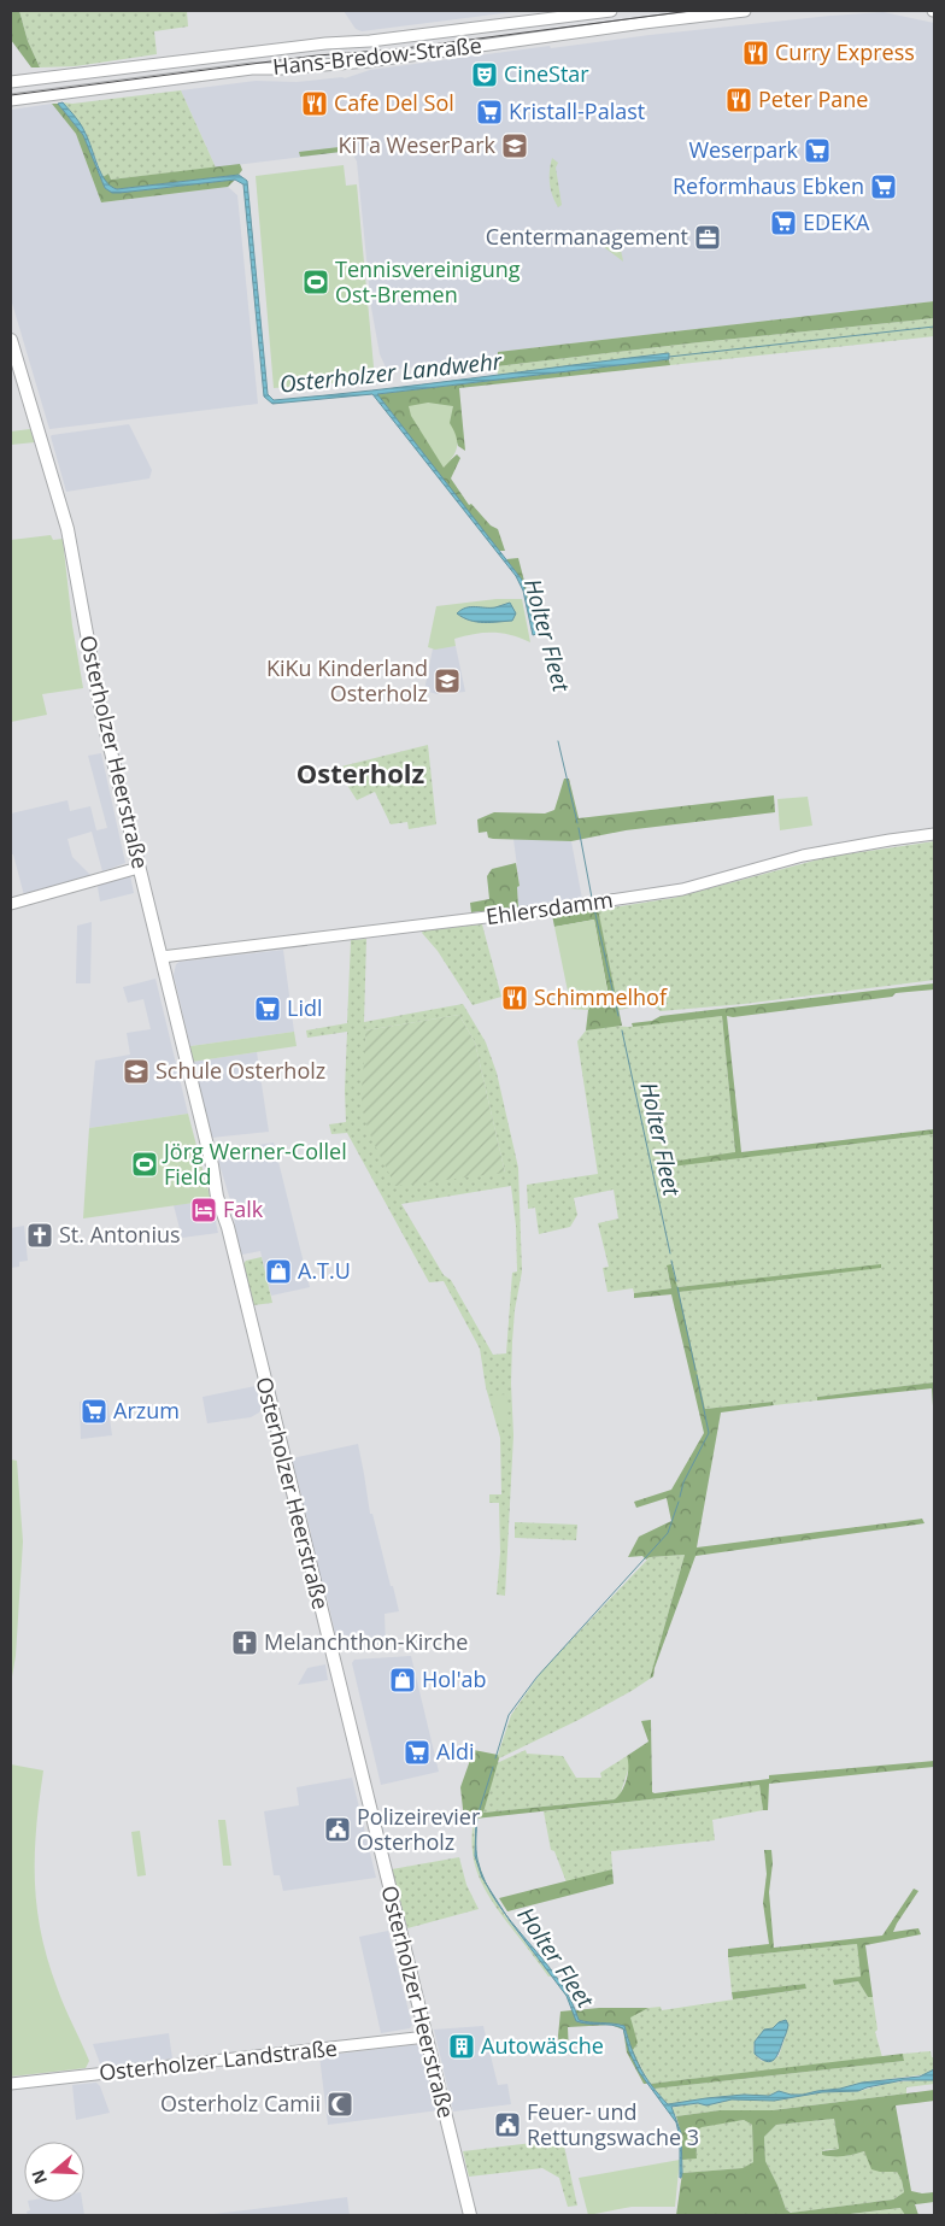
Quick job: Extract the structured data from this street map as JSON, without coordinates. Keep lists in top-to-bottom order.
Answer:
{
  "streets": {
    "main road": [
      "Hans-Bredow-Straße",
      "Osterholzer Heerstraße",
      "Ehlersdamm",
      "Osterholzer Landstraße"
    ]
  },
  "crossings": [
    ["Osterholzer Heerstraße", "Ehlersdamm"],
    ["Osterholzer Heerstraße", "Osterholzer Landstraße"]
  ],
  "districts": ["Osterholz"],
  "water": ["Osterholzer Landwehr", "Holter Fleet"],
  "places": {
    "restaurant": [
      "Curry Express",
      "Peter Pane",
      "Cafe Del Sol",
      "Schimmelhof"
    ],
    "theatre": ["CineStar"],
    "supermarket": [
      "Kristall-Palast",
      "Weserpark",
      "Reformhaus Ebken",
      "EDEKA",
      "Lidl",
      "Arzum",
      "Aldi"
    ],
    "school or university": ["KiTa WeserPark", "KiKu Kinderland Osterholz", "Schule Osterholz"],
    "office": ["Centermanagement"],
    "sports": ["Tennisvereinigung Ost-Bremen", "Jörg Werner-Collel Field"],
    "hotel": ["Falk"],
    "church": ["St. Antonius", "Melanchthon-Kirche"],
    "shop": ["A.T.U", "Hol'ab"],
    "public building": ["Polizeirevier Osterholz", "Feuer- und Rettungswache 3"],
    "building": ["Autowäsche"],
    "mosque": ["Osterholz Camii"]
  },
  "north": "left"
}
